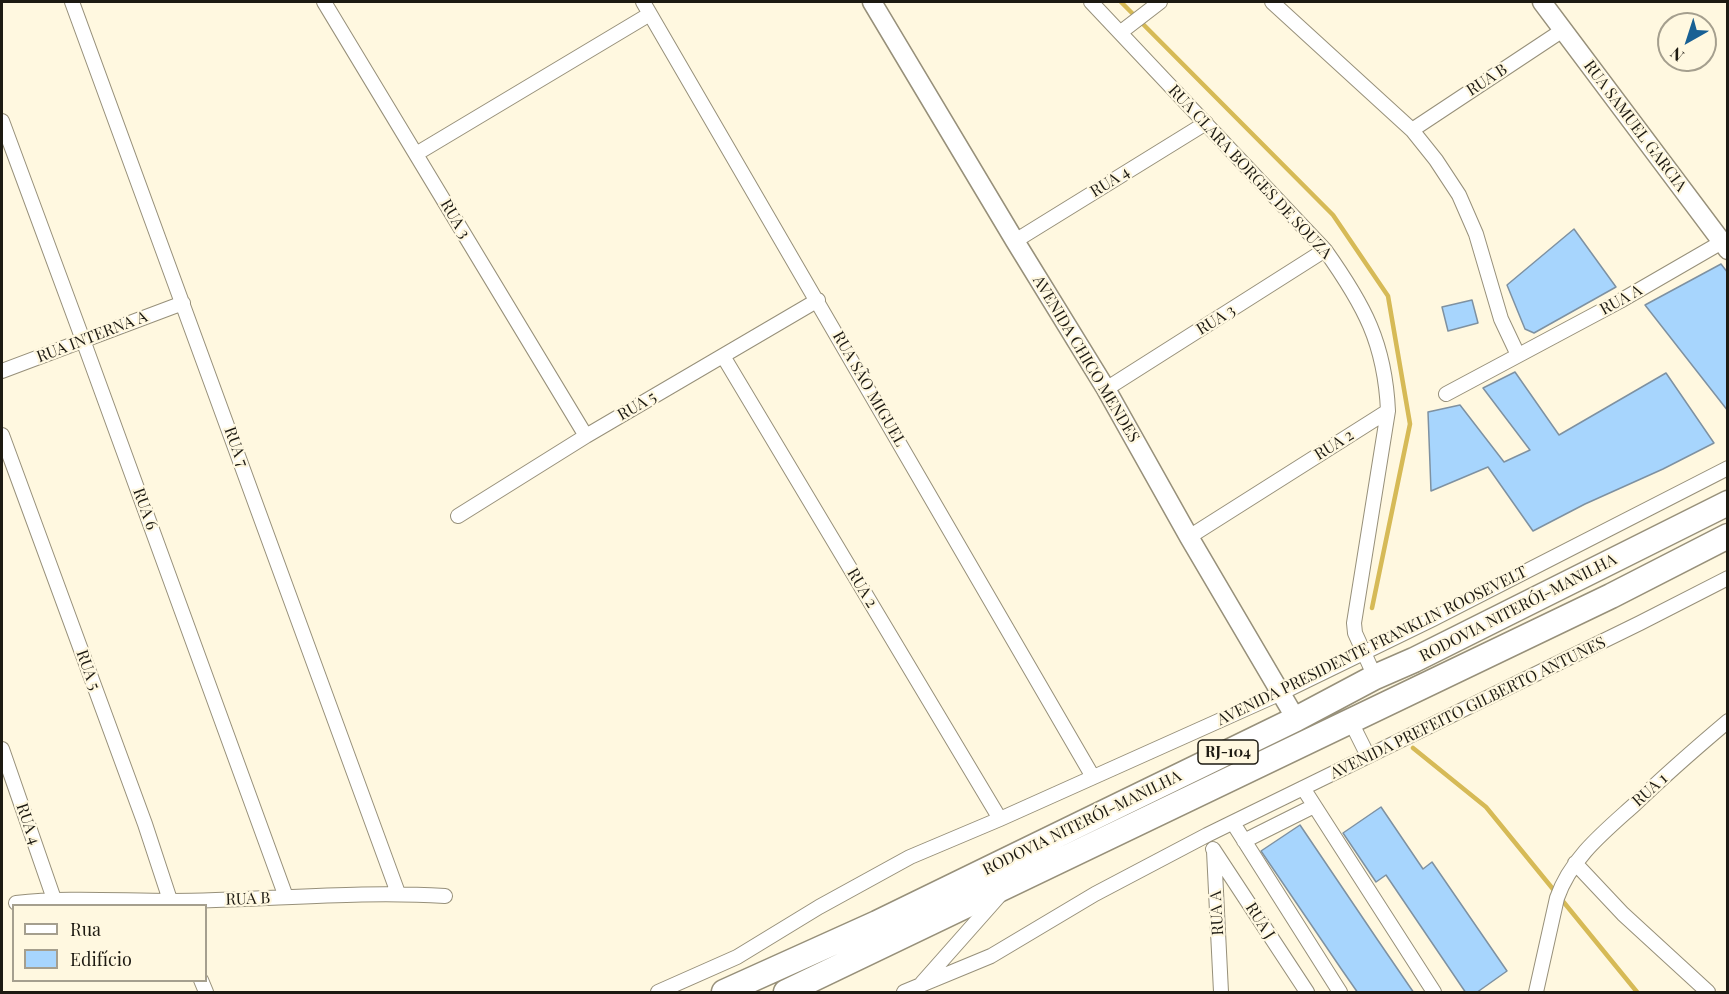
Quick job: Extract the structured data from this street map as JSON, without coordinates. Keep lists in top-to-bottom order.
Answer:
{
  "streets": {
    "highway": ["RODOVIA NITERÓI-MANILHA", "RJ-104"],
    "street": [
      "RUA B",
      "RUA SAMUEL GARCIA",
      "RUA CLARA BORGES DE SOUZA",
      "RUA 4",
      "RUA 3",
      "RUA A",
      "RUA INTERNA A",
      "AVENIDA CHICO MENDES",
      "RUA SÃO MIGUEL",
      "RUA 5",
      "RUA 2",
      "RUA 7",
      "RUA 6",
      "AVENIDA PRESIDENTE FRANKLIN ROOSEVELT",
      "AVENIDA PREFEITO GILBERTO ANTUNES",
      "RUA 1",
      "RUA J"
    ]
  },
  "crossings": [
    ["RUA B", "RUA SAMUEL GARCIA"],
    ["RUA B", "RUA 4"],
    ["RUA B", "RUA 5"],
    ["RUA B", "RUA 7"],
    ["RUA B", "RUA 6"],
    ["RUA SAMUEL GARCIA", "RUA A"],
    ["RUA CLARA BORGES DE SOUZA", "RUA 4"],
    ["RUA CLARA BORGES DE SOUZA", "RUA 3"],
    ["RUA CLARA BORGES DE SOUZA", "RUA 2"],
    ["RUA CLARA BORGES DE SOUZA", "RODOVIA NITERÓI-MANILHA"],
    ["RUA CLARA BORGES DE SOUZA", "AVENIDA PRESIDENTE FRANKLIN ROOSEVELT"],
    ["RUA 4", "AVENIDA CHICO MENDES"],
    ["RUA 3", "AVENIDA CHICO MENDES"],
    ["RUA 3", "RUA 5"],
    ["RUA A", "AVENIDA PREFEITO GILBERTO ANTUNES"],
    ["RUA A", "RUA J"],
    ["RUA INTERNA A", "RUA 7"],
    ["RUA INTERNA A", "RUA 6"],
    ["AVENIDA CHICO MENDES", "RUA 2"],
    ["AVENIDA CHICO MENDES", "RODOVIA NITERÓI-MANILHA"],
    ["AVENIDA CHICO MENDES", "AVENIDA PRESIDENTE FRANKLIN ROOSEVELT"],
    ["RUA SÃO MIGUEL", "RUA 5"],
    ["RUA SÃO MIGUEL", "AVENIDA PRESIDENTE FRANKLIN ROOSEVELT"],
    ["RUA 5", "RUA 2"],
    ["RUA 2", "AVENIDA PRESIDENTE FRANKLIN ROOSEVELT"]
  ],
  "legend": ["Rua", "Edifício"],
  "north": "bottom left"
}
